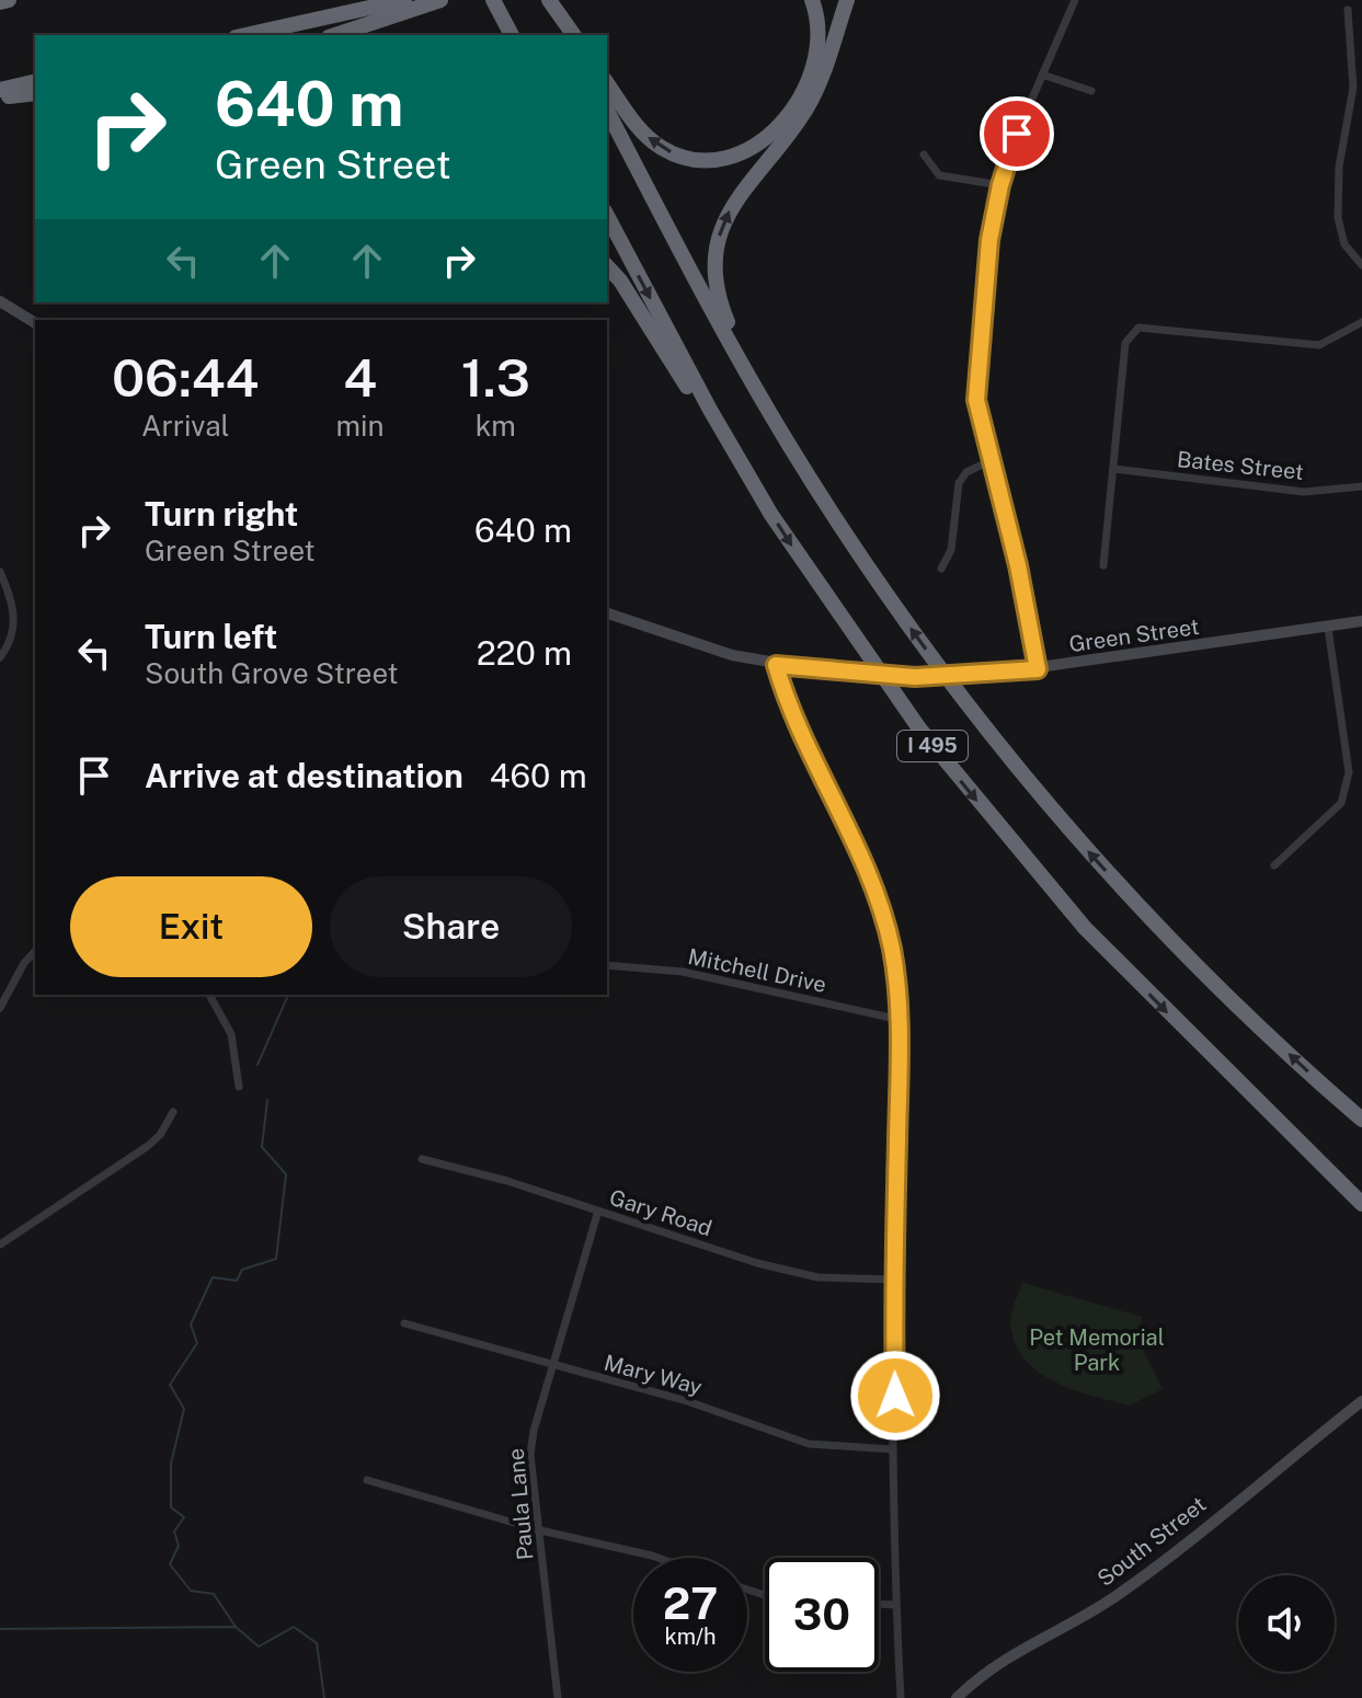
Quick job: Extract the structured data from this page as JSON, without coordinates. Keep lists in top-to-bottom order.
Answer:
{
  "streets": {
    "highway": ["I 495"],
    "main road": ["Green Street", "South Street"],
    "street": [
      "Bates Street",
      "Mitchell Drive",
      "Gary Road",
      "Mary Way",
      "Paula Lane"
    ]
  },
  "crossings": [
    ["Gary Road", "Paula Lane"],
    ["Mary Way", "Paula Lane"]
  ],
  "parks": ["Pet Memorial Park"],
  "page": {
    "turn": ["640 m", "Green Street"],
    "eta": [
      "06:44",
      "Arrival",
      "4",
      "min",
      "1.3",
      "km"
    ],
    "list": [
      {
        "name": "Turn right",
        "note": "Green Street",
        "value": "640 m"
      },
      {
        "name": "Turn left",
        "note": "South Grove Street",
        "value": "220 m"
      },
      {
        "name": "Arrive at destination",
        "value": "460 m"
      }
    ],
    "buttons": ["Exit", "Share"],
    "speed": "27 km/h",
    "limit": "30"
  }
}
